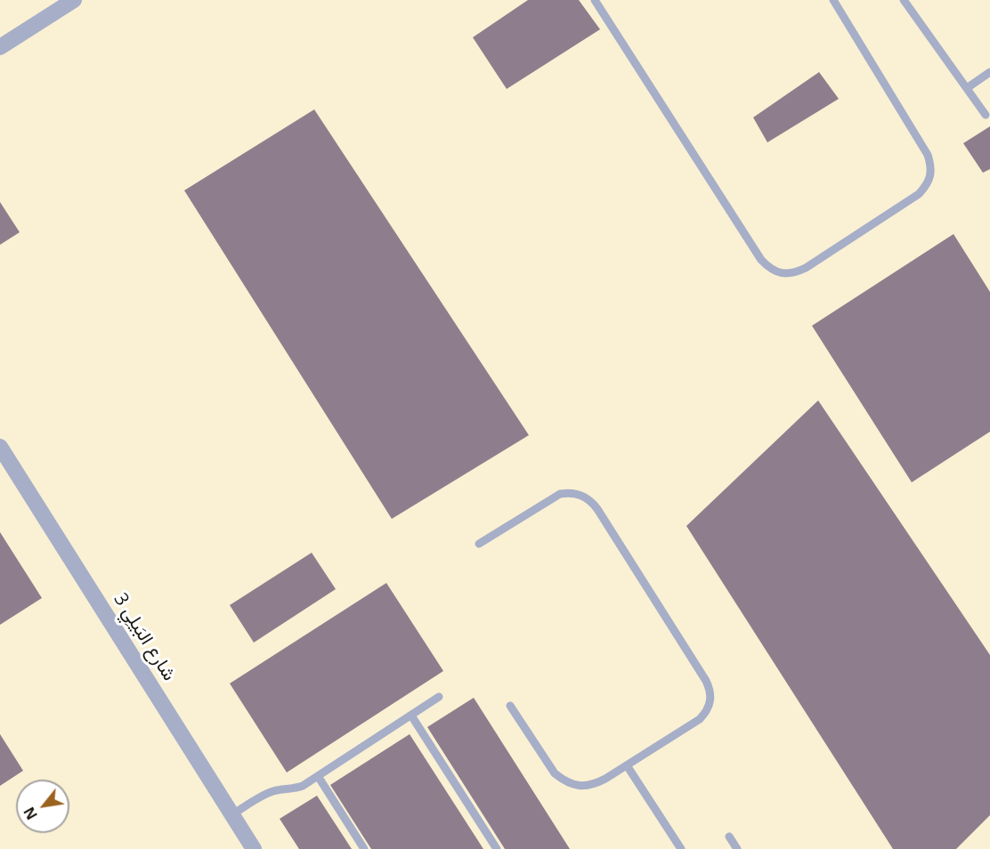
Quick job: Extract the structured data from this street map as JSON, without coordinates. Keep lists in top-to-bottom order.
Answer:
{
  "streets": {
    "street": ["شارع البَيلِي 3"]
  },
  "north": "bottom left"
}
